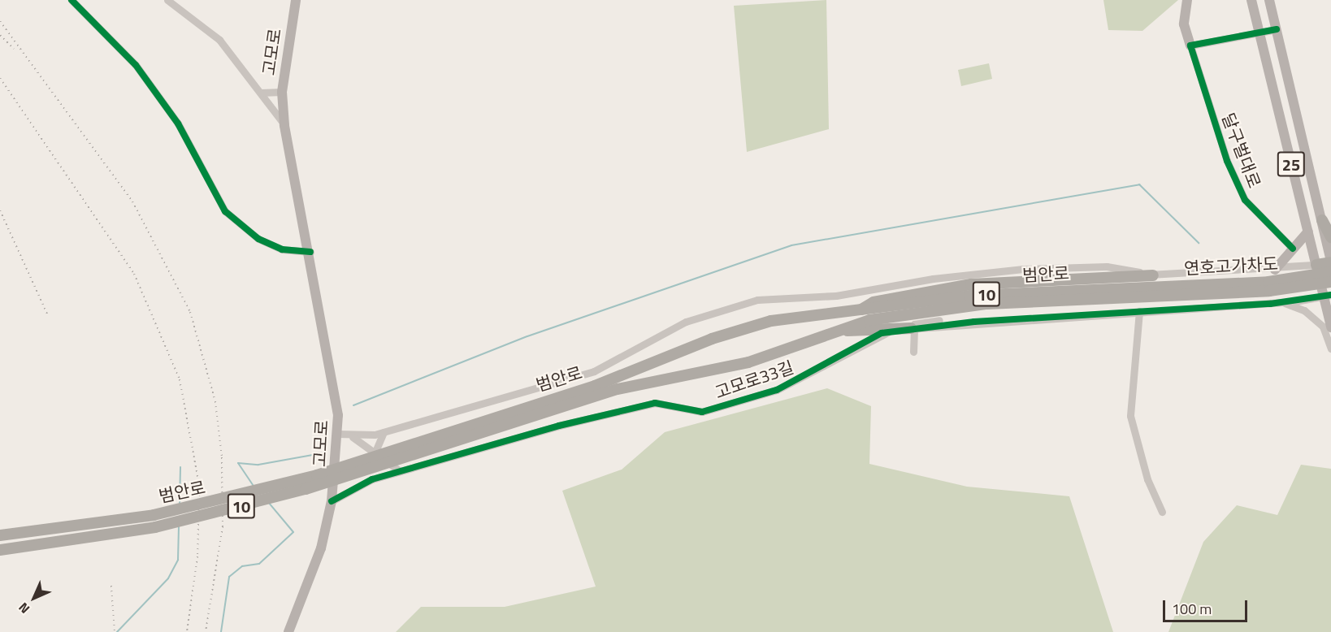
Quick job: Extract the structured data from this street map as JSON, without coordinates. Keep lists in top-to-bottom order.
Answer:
{
  "streets": {
    "highway": ["연호고가차도", "범안로", "10"],
    "main road": ["고모로", "25"],
    "street": ["달구벌대로", "고모로33길"]
  },
  "crossings": [
    ["고모로", "고모로33길"],
    ["25", "고모로33길"],
    ["연호고가차도", "범안로"]
  ],
  "scale_bar": "100 m",
  "north": "bottom left"
}
